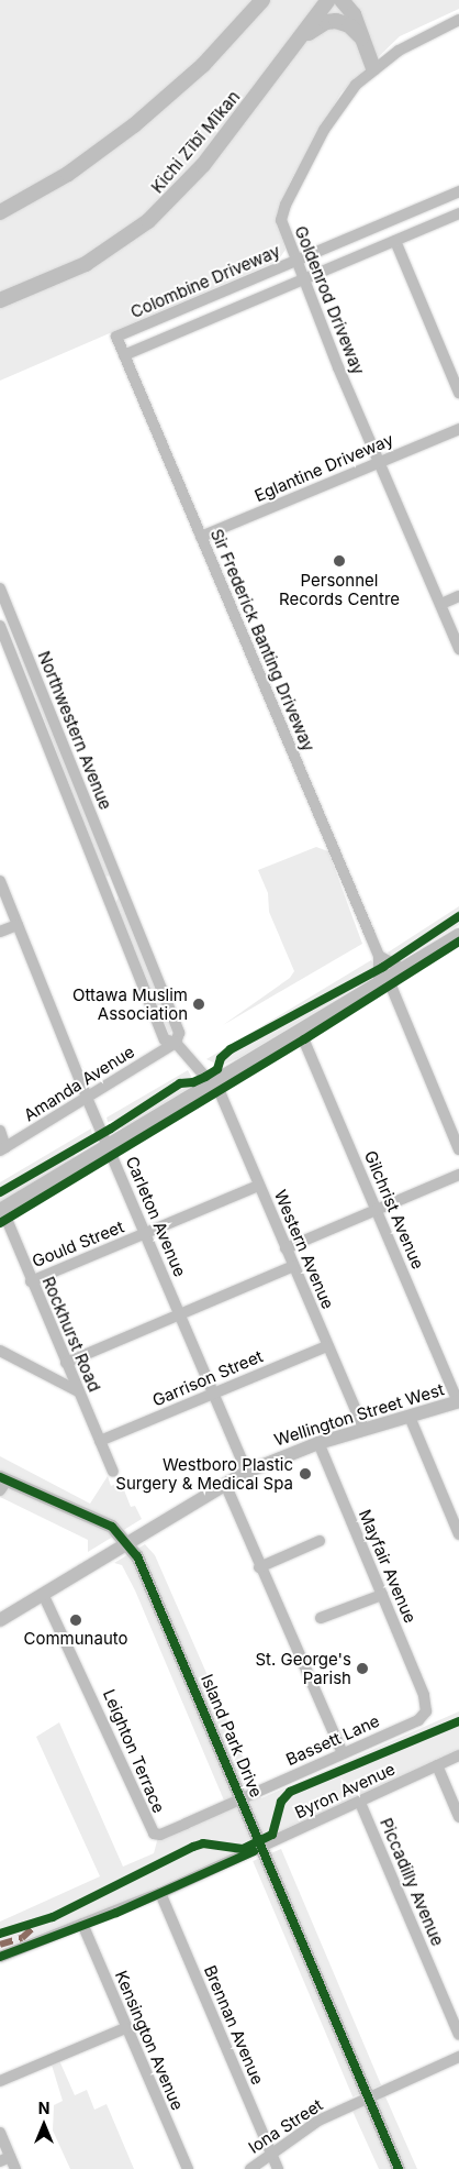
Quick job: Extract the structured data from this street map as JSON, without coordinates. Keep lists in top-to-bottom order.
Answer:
{
  "streets": {
    "highway": ["Kichi Zībī Mīkan"],
    "main road": ["Wellington Street West", "Island Park Drive"],
    "street": [
      "Colombine Driveway",
      "Goldenrod Driveway",
      "Eglantine Driveway",
      "Sir Frederick Banting Driveway",
      "Northwestern Avenue",
      "Amanda Avenue",
      "Gilchrist Avenue",
      "Carleton Avenue",
      "Gould Street",
      "Western Avenue",
      "Rockhurst Road",
      "Garrison Street",
      "Mayfair Avenue",
      "Bassett Lane",
      "Leighton Terrace",
      "Byron Avenue",
      "Piccadilly Avenue",
      "Brennan Avenue",
      "Kensington Avenue",
      "Iona Street"
    ]
  },
  "crossings": [
    ["Colombine Driveway", "Goldenrod Driveway"],
    ["Colombine Driveway", "Sir Frederick Banting Driveway"],
    ["Goldenrod Driveway", "Eglantine Driveway"],
    ["Eglantine Driveway", "Sir Frederick Banting Driveway"],
    ["Northwestern Avenue", "Amanda Avenue"],
    ["Northwestern Avenue", "Western Avenue"],
    ["Amanda Avenue", "Carleton Avenue"],
    ["Gilchrist Avenue", "Wellington Street West"],
    ["Carleton Avenue", "Gould Street"],
    ["Carleton Avenue", "Garrison Street"],
    ["Carleton Avenue", "Wellington Street West"],
    ["Gould Street", "Western Avenue"],
    ["Gould Street", "Rockhurst Road"],
    ["Western Avenue", "Garrison Street"],
    ["Western Avenue", "Wellington Street West"],
    ["Rockhurst Road", "Garrison Street"],
    ["Wellington Street West", "Mayfair Avenue"],
    ["Wellington Street West", "Island Park Drive"],
    ["Wellington Street West", "Leighton Terrace"],
    ["Mayfair Avenue", "Bassett Lane"],
    ["Island Park Drive", "Bassett Lane"],
    ["Island Park Drive", "Leighton Terrace"],
    ["Island Park Drive", "Byron Avenue"],
    ["Island Park Drive", "Iona Street"],
    ["Bassett Lane", "Leighton Terrace"],
    ["Byron Avenue", "Piccadilly Avenue"],
    ["Byron Avenue", "Brennan Avenue"],
    ["Byron Avenue", "Kensington Avenue"],
    ["Brennan Avenue", "Iona Street"]
  ],
  "places": [
    "Personnel Records Centre",
    "Ottawa Muslim Association",
    "Westboro Plastic Surgery & Medical Spa",
    "Communauto",
    "St. George's Parish"
  ],
  "north": "top"
}
